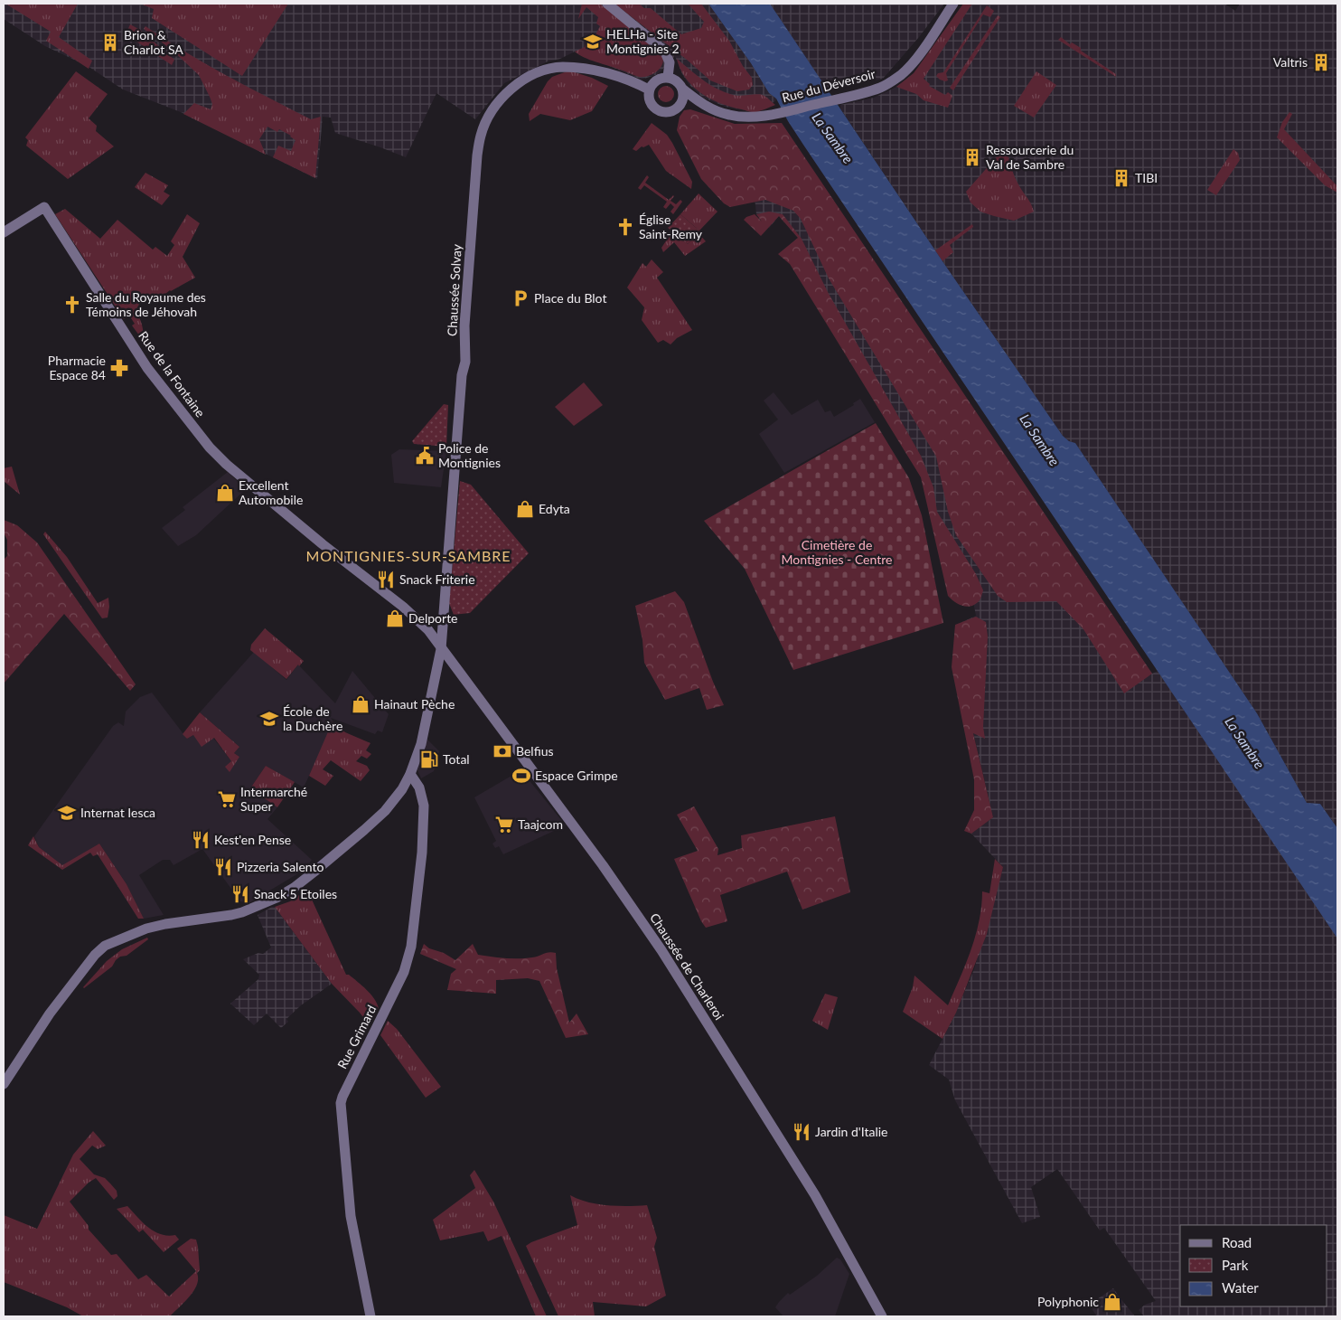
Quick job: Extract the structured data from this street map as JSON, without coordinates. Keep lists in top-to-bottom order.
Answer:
{
  "streets": {
    "main road": [
      "Rue du Déversoir",
      "Chaussée Solvay",
      "Rue de la Fontaine",
      "Chaussée de Charleroi",
      "Rue Grimard"
    ]
  },
  "crossings": [
    ["Rue du Déversoir", "Chaussée Solvay"],
    ["Chaussée Solvay", "Rue de la Fontaine"],
    ["Chaussée Solvay", "Chaussée de Charleroi"],
    ["Chaussée Solvay", "Rue Grimard"],
    ["Rue de la Fontaine", "Chaussée de Charleroi"]
  ],
  "districts": ["MONTIGNIES-SUR-SAMBRE"],
  "water": ["La Sambre"],
  "parks": ["Cimetière de Montignies - Centre"],
  "places": {
    "school or university": ["HELHa - Site Montignies 2", "École de la Duchère", "Internat Iesca"],
    "building": [
      "Brion & Charlot SA",
      "Valtris",
      "Ressourcerie du Val de Sambre",
      "TIBI"
    ],
    "church": ["Église Saint-Remy", "Salle du Royaume des Témoins de Jéhovah"],
    "parking": ["Place du Blot"],
    "pharmacy": ["Pharmacie Espace 84"],
    "public building": ["Police de Montignies"],
    "shop": [
      "Excellent Automobile",
      "Edyta",
      "Delporte",
      "Hainaut Pèche",
      "Polyphonic"
    ],
    "restaurant": [
      "Snack Friterie",
      "Kest'en Pense",
      "Pizzeria Salento",
      "Snack 5 Etoiles",
      "Jardin d'Italie"
    ],
    "bank": ["Belfius"],
    "fuel station": ["Total"],
    "sports": ["Espace Grimpe"],
    "supermarket": ["Intermarché Super", "Taajcom"]
  },
  "legend": ["Road", "Park", "Water"]
}
